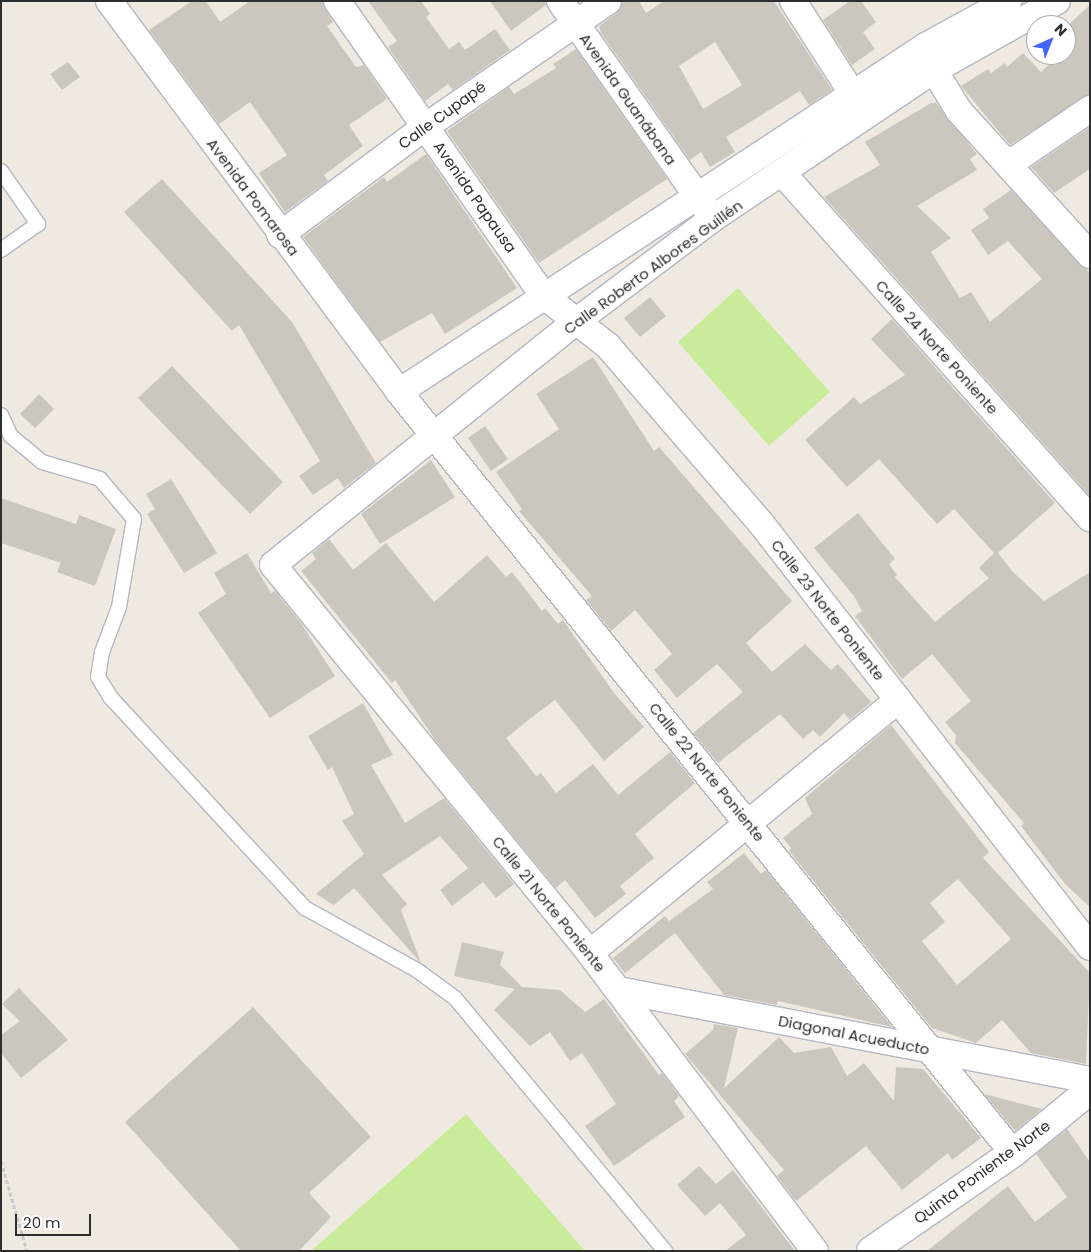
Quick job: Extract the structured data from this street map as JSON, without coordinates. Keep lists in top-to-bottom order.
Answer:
{
  "streets": {
    "street": [
      "Avenida Guanábana",
      "Calle Cupapé",
      "Avenida Pomarosa",
      "Avenida Papausa",
      "Calle Roberto Albores Guillén",
      "Calle 24 Norte Poniente",
      "Calle 23 Norte Poniente",
      "Calle 22 Norte Poniente",
      "Calle 21 Norte Poniente",
      "Diagonal Acueducto",
      "Quinta Poniente Norte"
    ]
  },
  "crossings": [
    ["Avenida Guanábana", "Calle Cupapé"],
    ["Avenida Guanábana", "Calle Roberto Albores Guillén"],
    ["Calle Cupapé", "Avenida Pomarosa"],
    ["Calle Cupapé", "Avenida Papausa"],
    ["Avenida Pomarosa", "Calle Roberto Albores Guillén"],
    ["Avenida Pomarosa", "Calle 22 Norte Poniente"],
    ["Avenida Papausa", "Calle Roberto Albores Guillén"],
    ["Avenida Papausa", "Calle 23 Norte Poniente"],
    ["Calle Roberto Albores Guillén", "Calle 24 Norte Poniente"],
    ["Calle Roberto Albores Guillén", "Calle 23 Norte Poniente"],
    ["Calle Roberto Albores Guillén", "Calle 22 Norte Poniente"],
    ["Calle Roberto Albores Guillén", "Calle 21 Norte Poniente"],
    ["Calle 22 Norte Poniente", "Diagonal Acueducto"],
    ["Calle 22 Norte Poniente", "Quinta Poniente Norte"],
    ["Calle 21 Norte Poniente", "Diagonal Acueducto"]
  ],
  "scale_bar": "20 m",
  "north": "top right"
}
